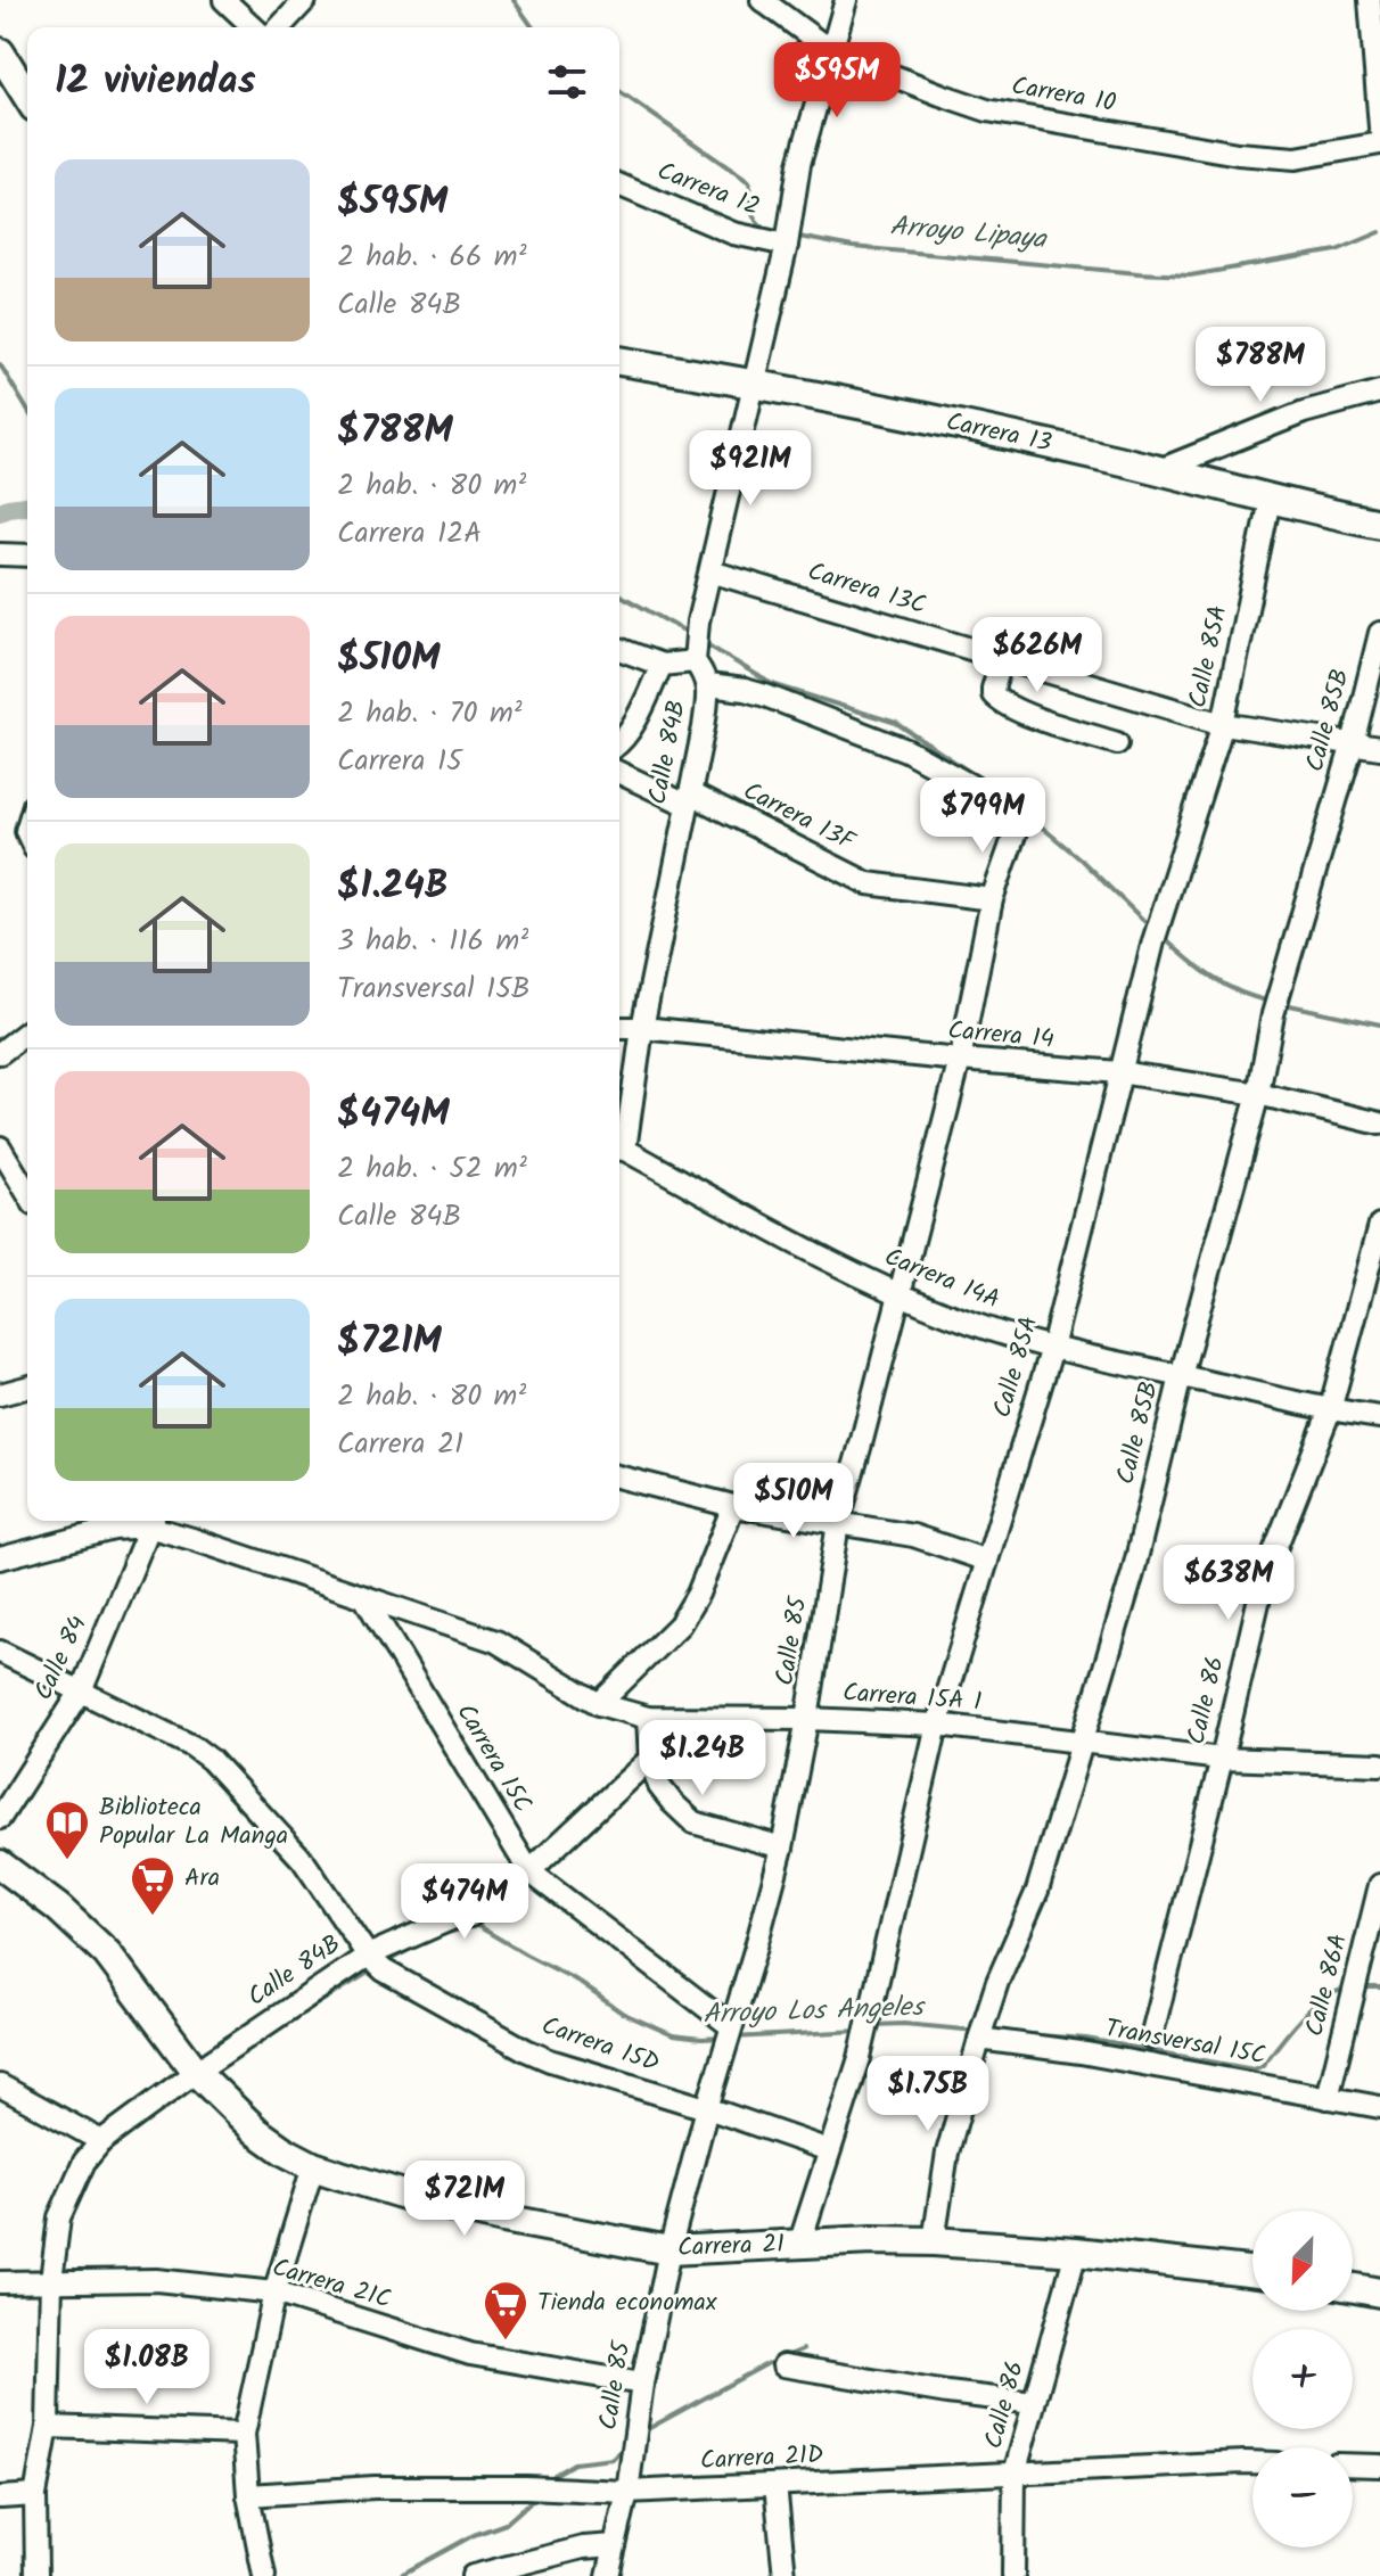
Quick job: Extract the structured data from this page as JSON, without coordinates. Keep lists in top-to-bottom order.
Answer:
{
  "streets": {
    "street": [
      "Carrera 10",
      "Carrera 12",
      "Carrera 13",
      "Carrera 13C",
      "Calle 85A",
      "Calle 85B",
      "Calle 84B",
      "Carrera 13F",
      "Carrera 14",
      "Carrera 14A",
      "Calle 85",
      "Calle 84",
      "Carrera 15A 1",
      "Calle 86",
      "Carrera 15C",
      "Calle 86A",
      "Transversal 15C",
      "Carrera 15D",
      "Carrera 21",
      "Carrera 21C",
      "Carrera 21D"
    ]
  },
  "crossings": [
    ["Carrera 13", "Calle 85A"],
    ["Carrera 13C", "Calle 85A"],
    ["Carrera 13C", "Calle 85B"],
    ["Calle 85A", "Carrera 14"],
    ["Calle 85A", "Carrera 14A"],
    ["Calle 85A", "Carrera 15A 1"],
    ["Calle 85A", "Carrera 15D"],
    ["Calle 85A", "Carrera 21"],
    ["Calle 85B", "Carrera 14"],
    ["Calle 85B", "Carrera 14A"],
    ["Calle 85B", "Carrera 15A 1"],
    ["Calle 85B", "Transversal 15C"],
    ["Calle 85B", "Carrera 21"],
    ["Calle 84B", "Carrera 13F"],
    ["Calle 84B", "Carrera 14"],
    ["Calle 84B", "Carrera 14A"],
    ["Calle 84B", "Calle 85"],
    ["Calle 84B", "Carrera 15C"],
    ["Calle 84B", "Carrera 15D"],
    ["Calle 84B", "Carrera 21"],
    ["Carrera 13F", "Calle 85"],
    ["Carrera 14", "Calle 85"],
    ["Carrera 14A", "Calle 85"],
    ["Carrera 14A", "Calle 86"],
    ["Calle 85", "Carrera 15A 1"],
    ["Calle 85", "Carrera 15C"],
    ["Calle 85", "Carrera 15D"],
    ["Calle 85", "Carrera 21"],
    ["Calle 85", "Carrera 21C"],
    ["Calle 85", "Carrera 21D"],
    ["Calle 84", "Carrera 15A 1"],
    ["Calle 84", "Carrera 15D"],
    ["Carrera 15A 1", "Calle 86"],
    ["Carrera 15A 1", "Carrera 15C"],
    ["Calle 86", "Carrera 21"],
    ["Calle 86", "Carrera 21D"],
    ["Calle 86A", "Transversal 15C"]
  ],
  "water": ["Arroyo Lipaya", "Arroyo Los Angeles"],
  "places": {
    "library": ["Biblioteca Popular La Manga"],
    "supermarket": ["Ara", "Tienda economax"]
  },
  "north": "bottom left",
  "page": {
    "heading": "12 viviendas",
    "price": [
      "$595M",
      "$788M",
      "$921M",
      "$626M",
      "$799M",
      "$510M",
      "$638M",
      "$1.24B",
      "$474M",
      "$1.75B",
      "$721M",
      "$1.08B"
    ],
    "list": [
      {
        "name": "$595M",
        "note": "2 hab. · 66 m² · Calle 84B"
      },
      {
        "name": "$788M",
        "note": "2 hab. · 80 m² · Carrera 12A"
      },
      {
        "name": "$510M",
        "note": "2 hab. · 70 m² · Carrera 15"
      },
      {
        "name": "$1.24B",
        "note": "3 hab. · 116 m² · Transversal 15B"
      },
      {
        "name": "$474M",
        "note": "2 hab. · 52 m² · Calle 84B"
      },
      {
        "name": "$721M",
        "note": "2 hab. · 80 m² · Carrera 21"
      }
    ],
    "map_buttons": ["+", "−"]
  }
}
